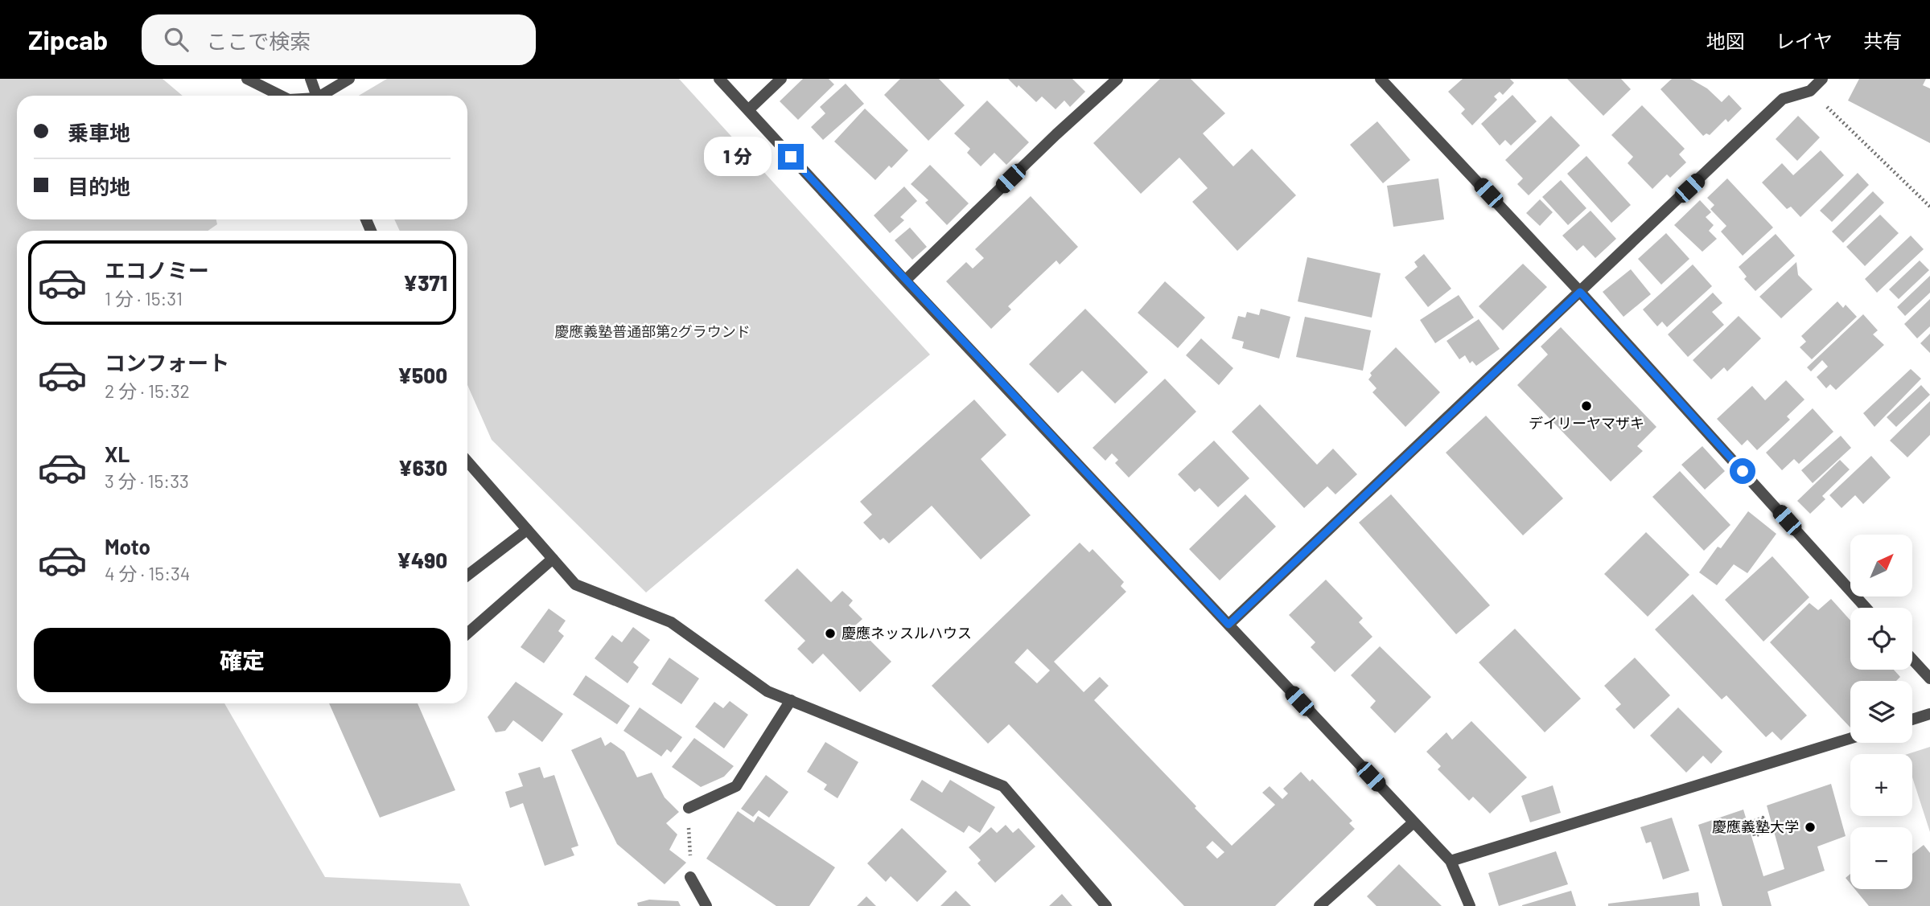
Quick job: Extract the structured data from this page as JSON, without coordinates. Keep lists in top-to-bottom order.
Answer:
{
  "parks": ["慶應義塾普通部第2グラウンド"],
  "places": ["デイリーヤマザキ", "慶應ネッスルハウス", "慶應義塾大学"],
  "north": "top right",
  "page": {
    "header": "Zipcab",
    "search": "ここで検索",
    "nav": ["地図", "レイヤ", "共有"],
    "banner": ["乗車地", "目的地"],
    "bubble": "1 分",
    "list": [
      {
        "name": "エコノミー",
        "note": "1 分 · 15:31",
        "value": "¥371"
      },
      {
        "name": "コンフォート",
        "note": "2 分 · 15:32",
        "value": "¥500"
      },
      {
        "name": "XL",
        "note": "3 分 · 15:33",
        "value": "¥630"
      },
      {
        "name": "Moto",
        "note": "4 分 · 15:34",
        "value": "¥490"
      }
    ],
    "map_buttons": ["+", "−"],
    "buttons": "確定"
  }
}
